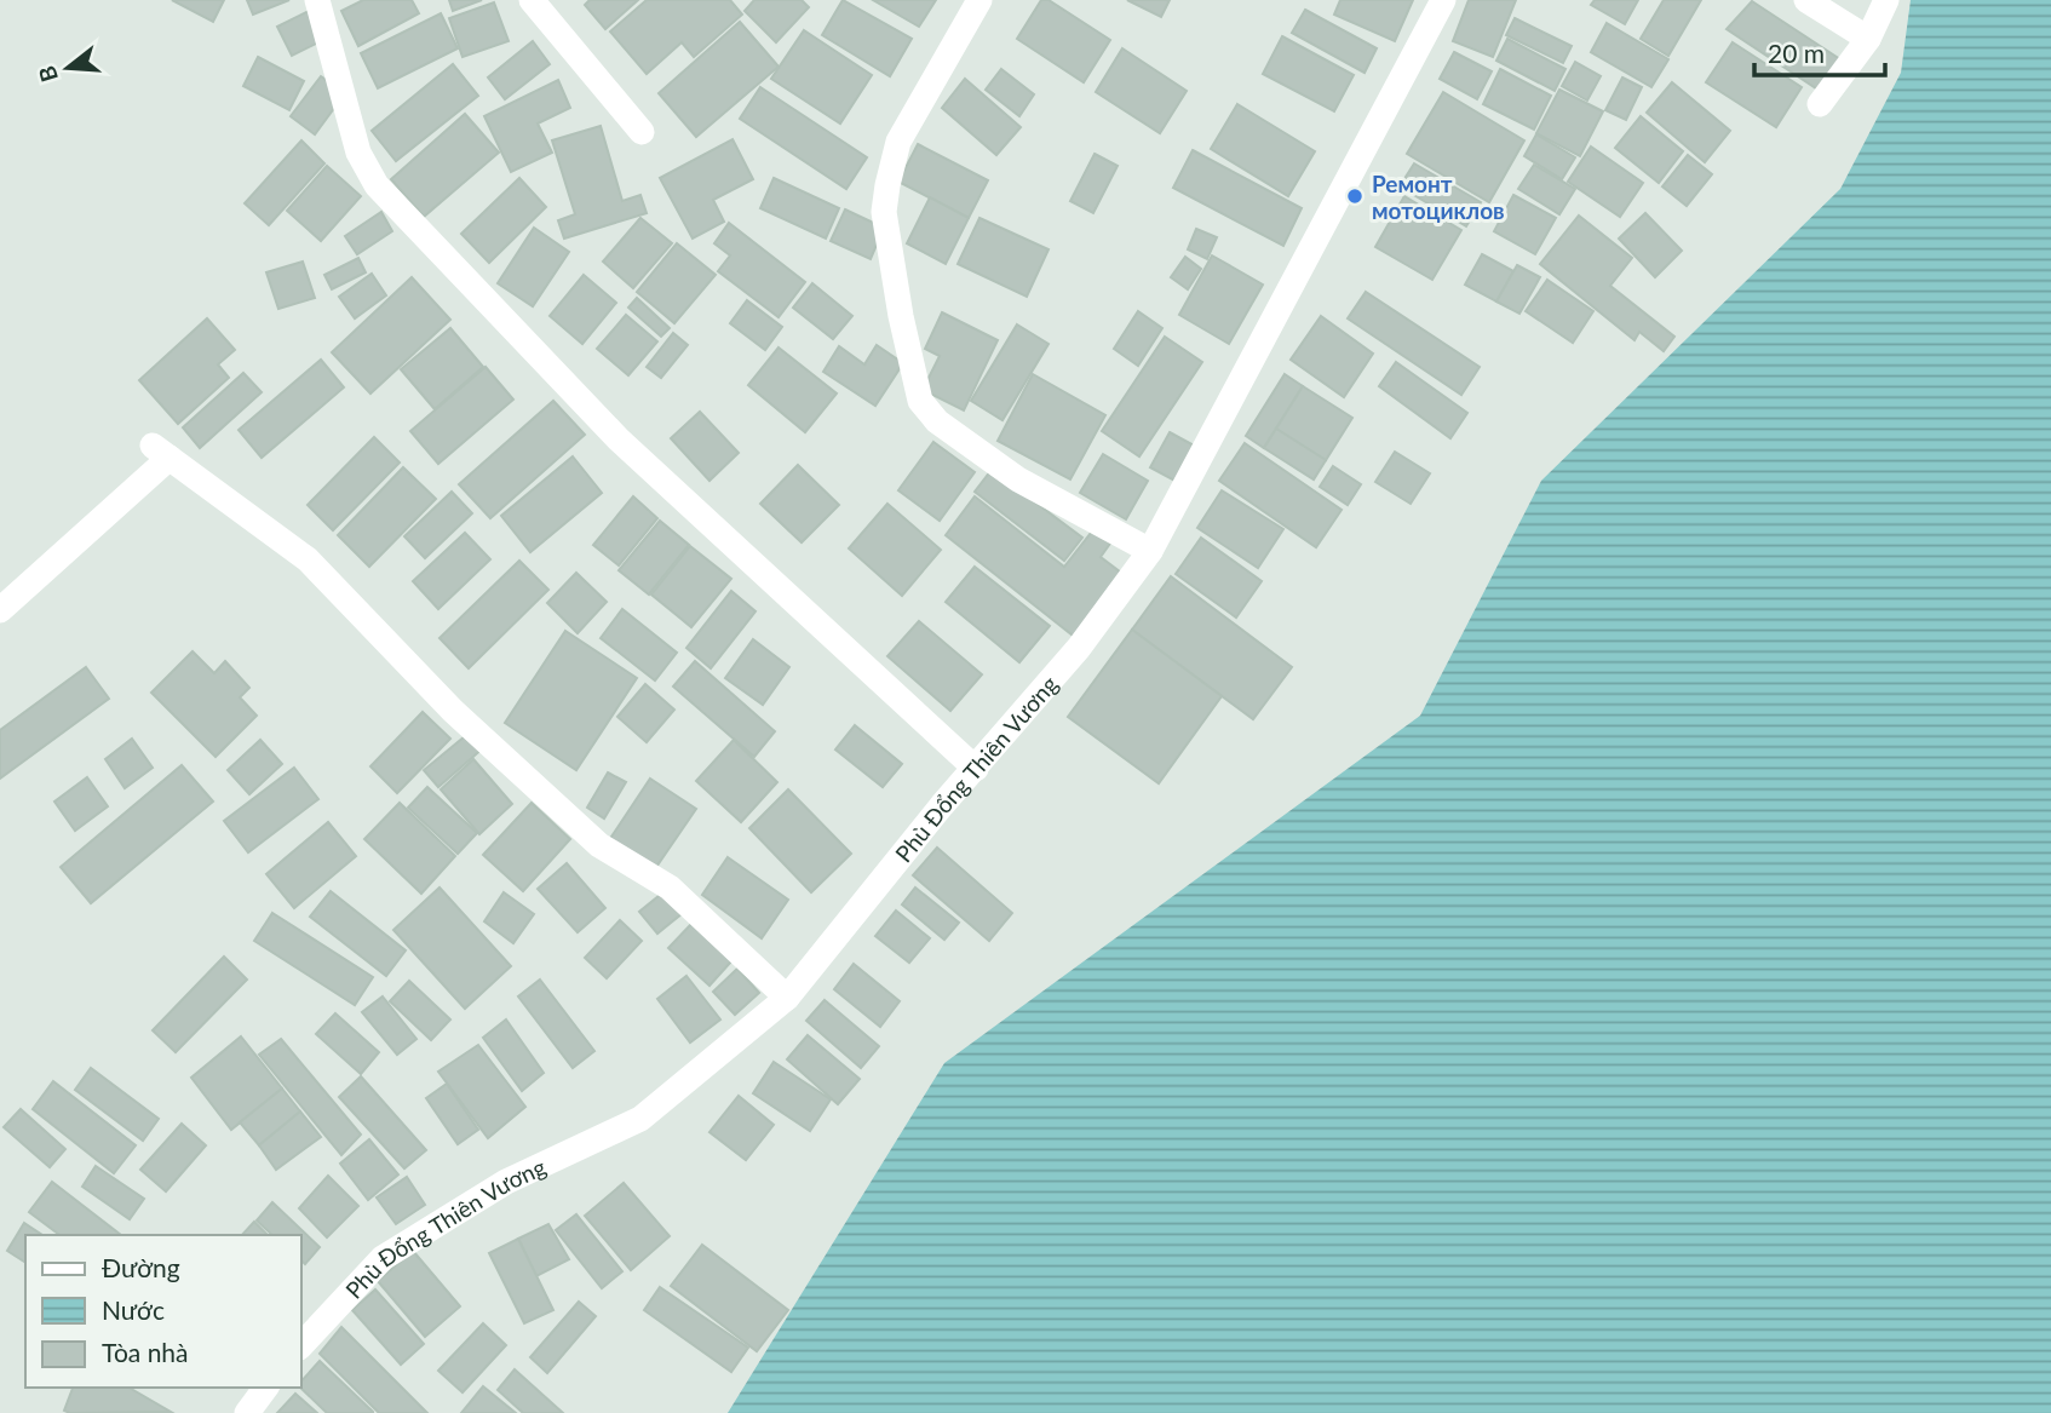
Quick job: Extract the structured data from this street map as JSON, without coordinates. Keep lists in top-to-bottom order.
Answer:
{
  "streets": {
    "street": ["Phù Đổng Thiên Vương"]
  },
  "places": ["Ремонт мотоциклов"],
  "legend": ["Đường", "Nước", "Tòa nhà"],
  "scale_bar": "20 m",
  "north": "left"
}
